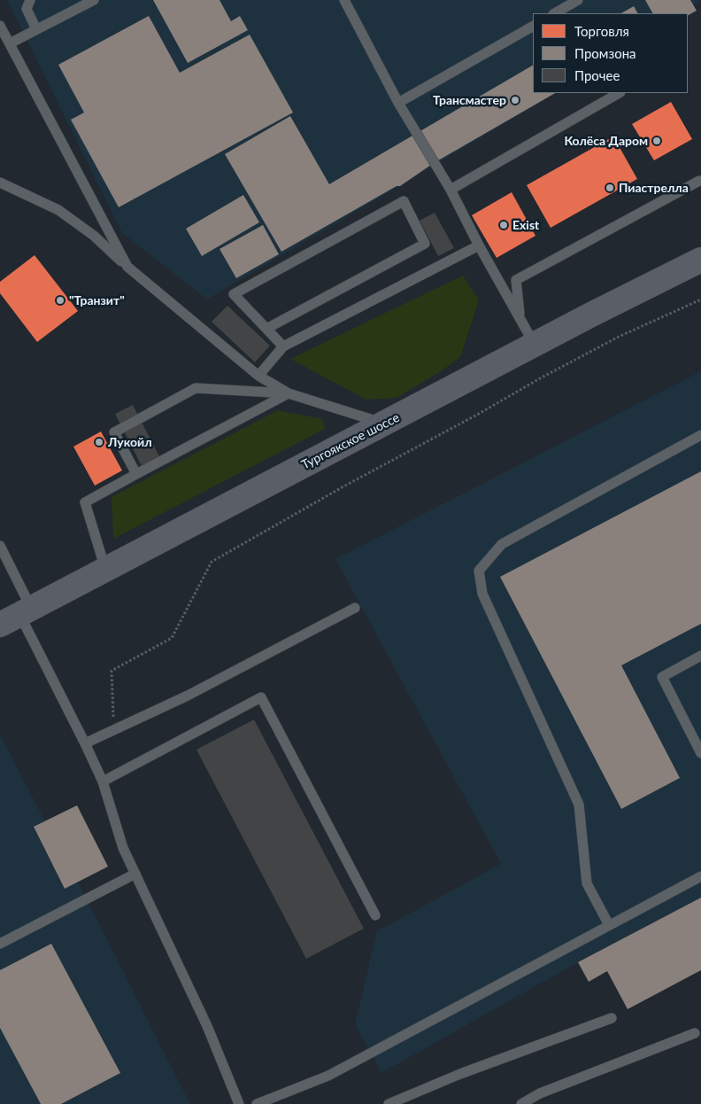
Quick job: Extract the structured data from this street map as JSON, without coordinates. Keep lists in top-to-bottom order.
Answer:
{
  "streets": {
    "main road": ["Тургоякское шоссе"]
  },
  "places": [
    "Трансмастер",
    "Колёса Даром",
    "Пиастрелла",
    "Exist",
    "\"Транзит\"",
    "Лукойл"
  ],
  "legend": ["Торговля", "Промзона", "Прочее"]
}
